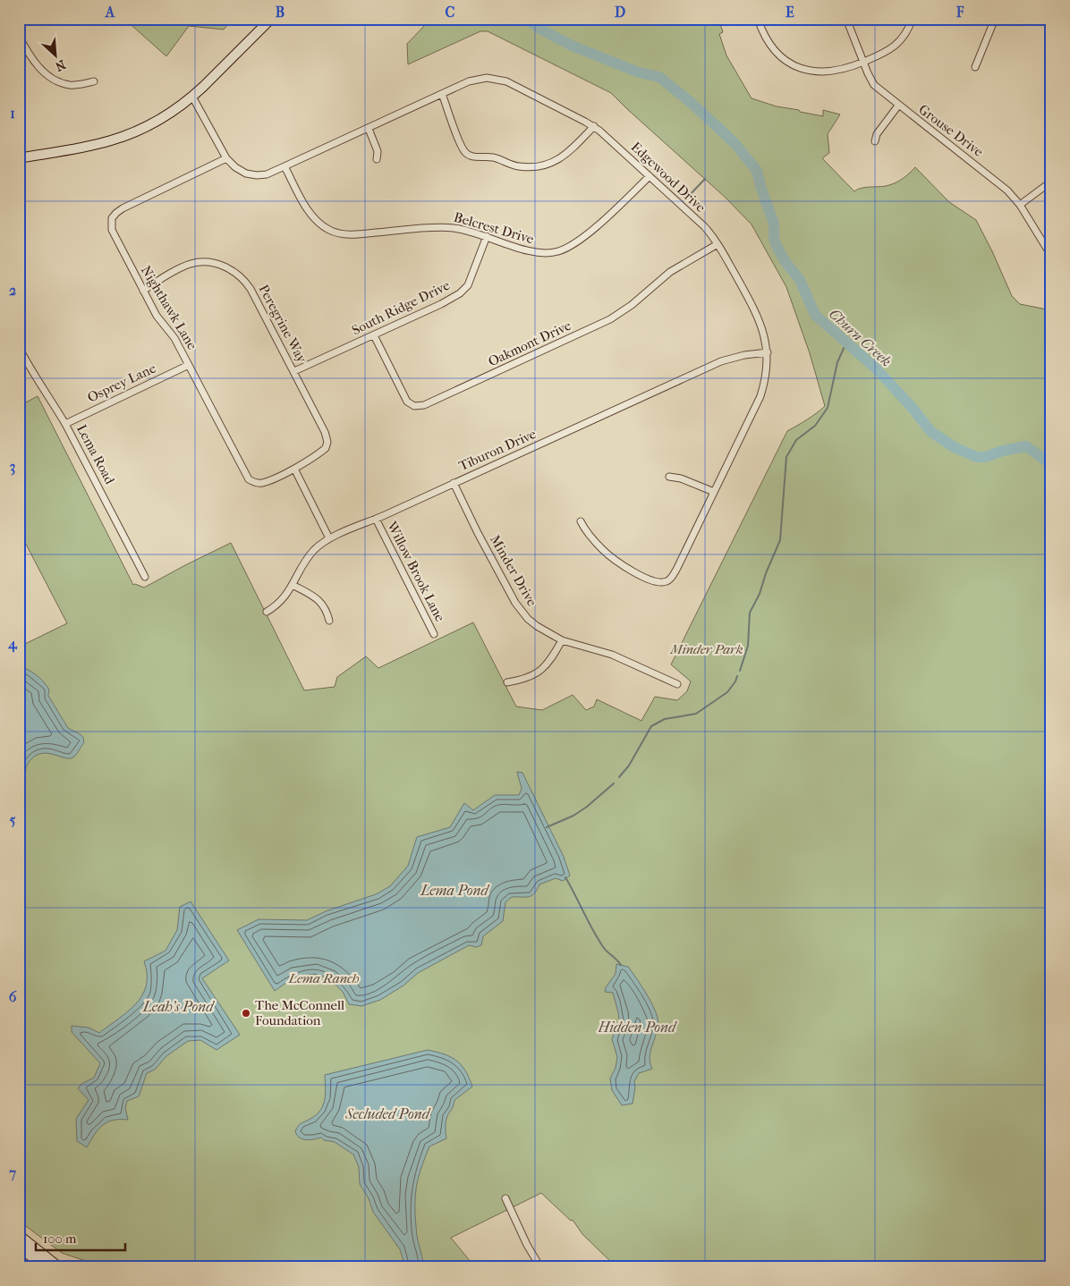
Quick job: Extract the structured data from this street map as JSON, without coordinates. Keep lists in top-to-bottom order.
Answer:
{
  "streets": {
    "street": [
      "Grouse Drive",
      "Edgewood Drive",
      "Belcrest Drive",
      "Nighthawk Lane",
      "South Ridge Drive",
      "Peregrine Way",
      "Oakmont Drive",
      "Osprey Lane",
      "Tiburon Drive",
      "Lema Road",
      "Minder Drive",
      "Willow Brook Lane"
    ]
  },
  "crossings": [
    ["Edgewood Drive", "Belcrest Drive"],
    ["Edgewood Drive", "Nighthawk Lane"],
    ["Edgewood Drive", "Oakmont Drive"],
    ["Edgewood Drive", "Tiburon Drive"],
    ["Belcrest Drive", "South Ridge Drive"],
    ["Nighthawk Lane", "Peregrine Way"],
    ["Nighthawk Lane", "Osprey Lane"],
    ["South Ridge Drive", "Peregrine Way"],
    ["South Ridge Drive", "Oakmont Drive"],
    ["Osprey Lane", "Lema Road"],
    ["Tiburon Drive", "Minder Drive"],
    ["Tiburon Drive", "Willow Brook Lane"]
  ],
  "water": [
    "Churn Creek",
    "Lema Pond",
    "Leah's Pond",
    "Hidden Pond",
    "Secluded Pond"
  ],
  "parks": ["Minder Park", "Lema Ranch"],
  "places": ["The McConnell Foundation"],
  "scale_bar": "100 m",
  "north": "bottom right",
  "grid": {
    "columns": [
      "A",
      "B",
      "C",
      "D",
      "E",
      "F"
    ],
    "rows": [
      "1",
      "2",
      "3",
      "4",
      "5",
      "6",
      "7"
    ]
  }
}
